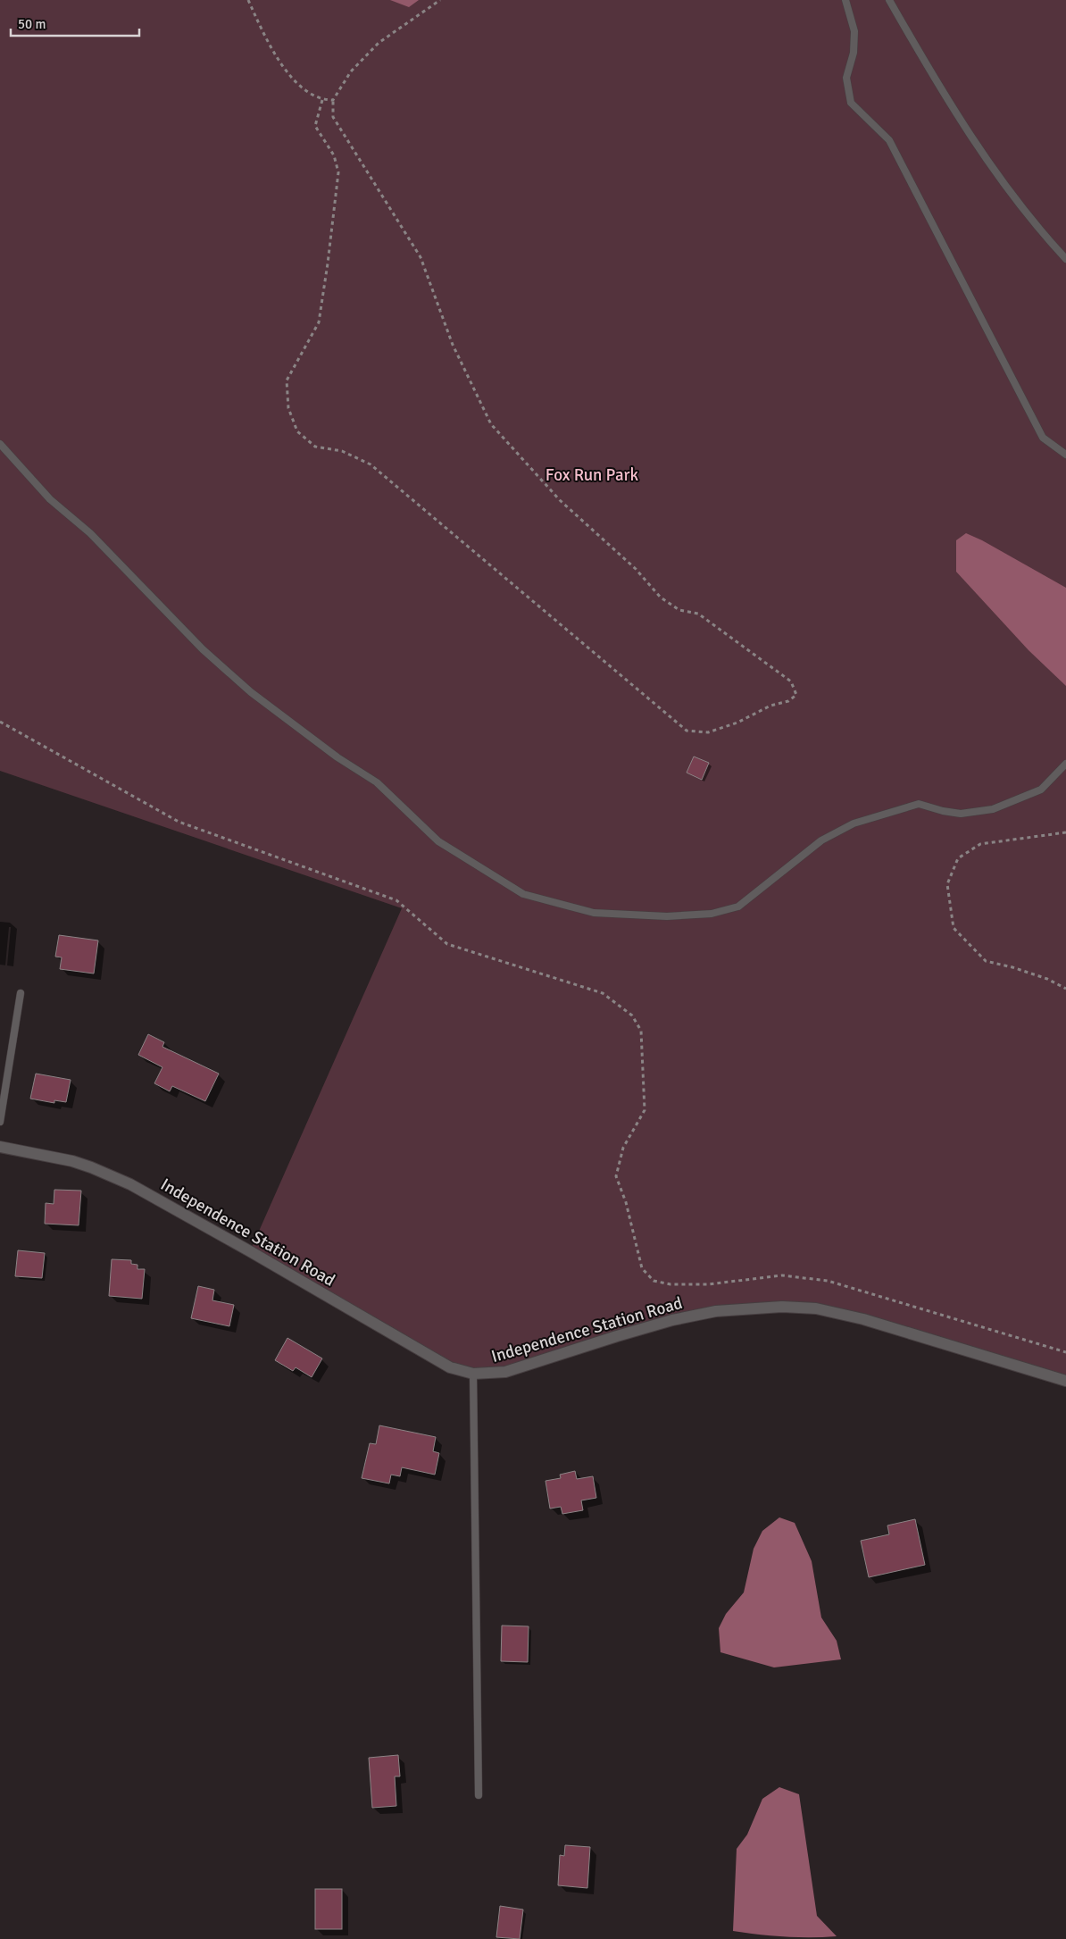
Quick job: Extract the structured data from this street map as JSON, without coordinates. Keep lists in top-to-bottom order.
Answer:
{
  "streets": {
    "street": ["Independence Station Road"]
  },
  "parks": ["Fox Run Park"],
  "scale_bar": "50 m"
}
